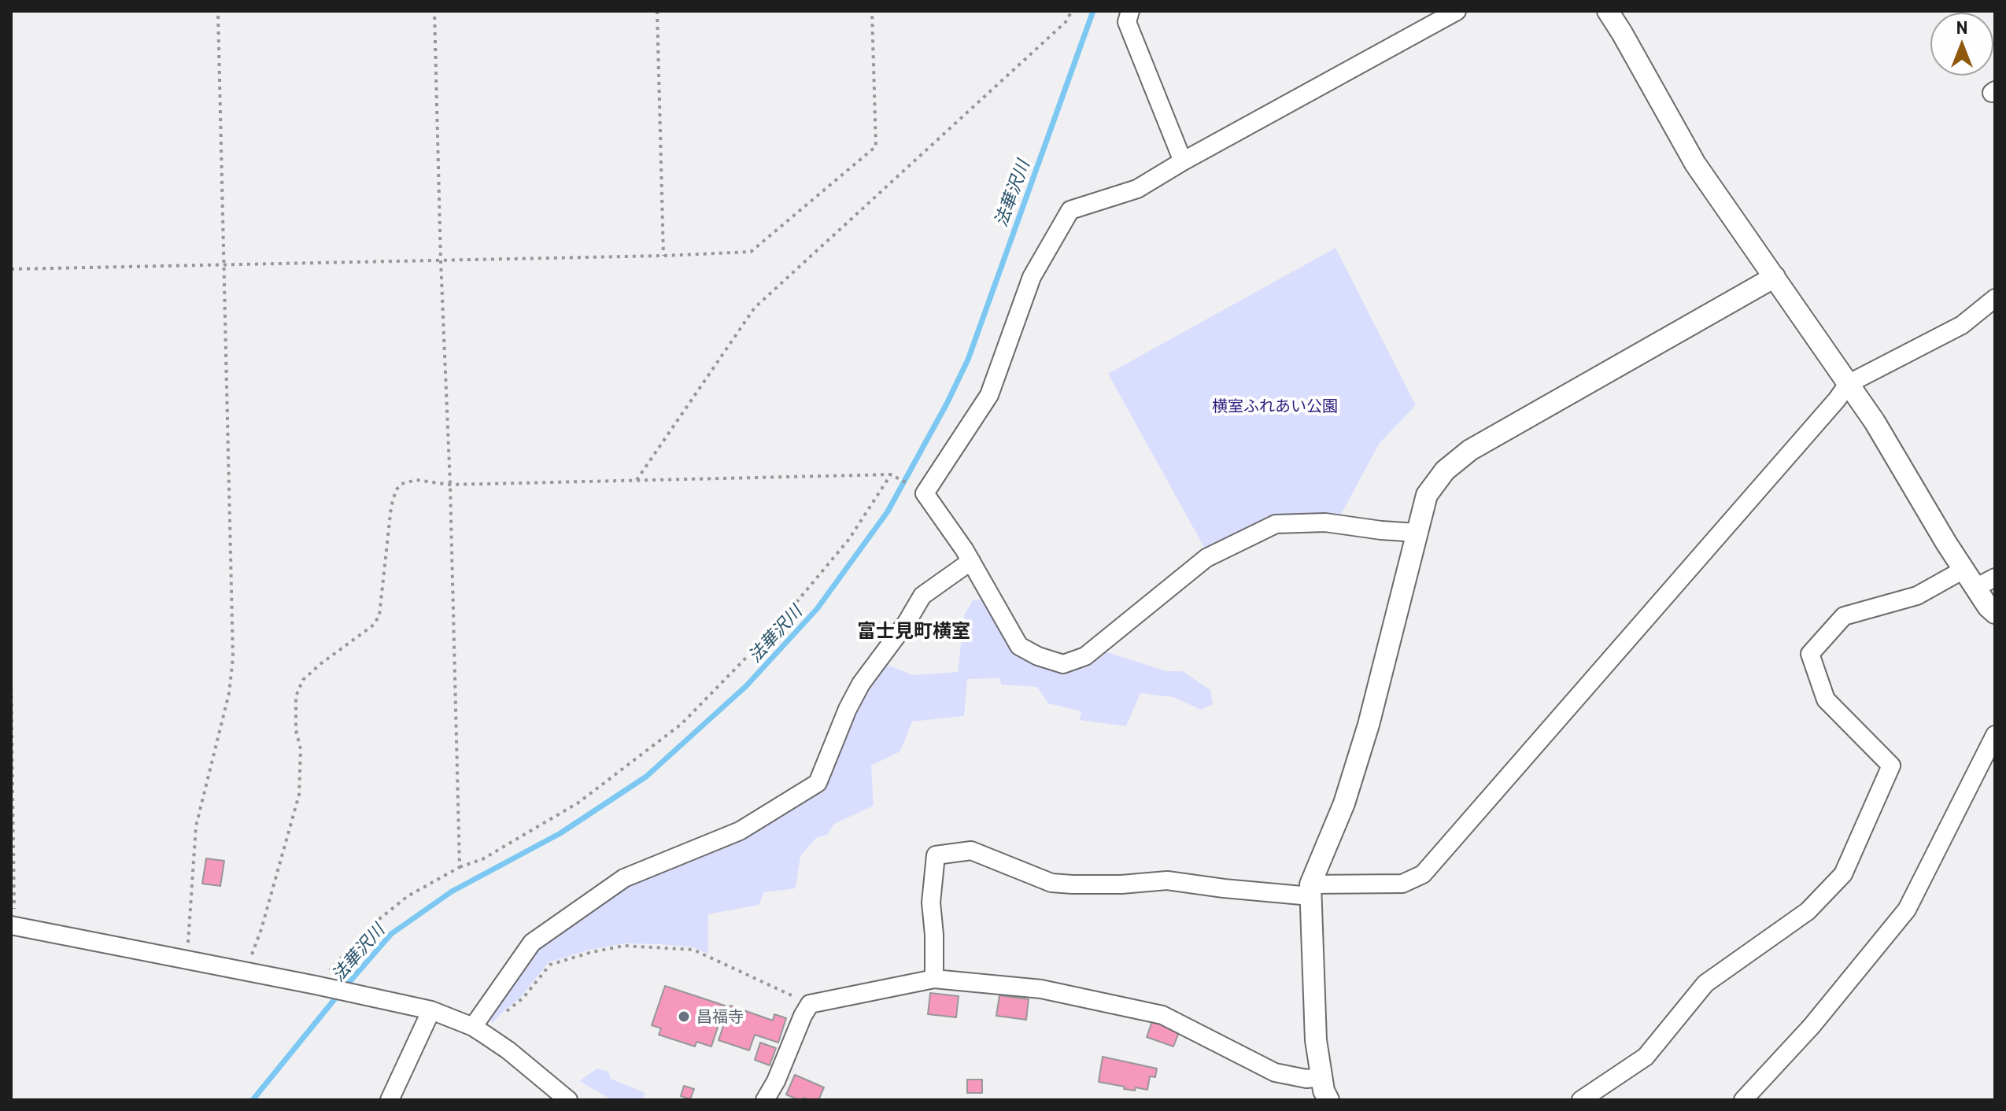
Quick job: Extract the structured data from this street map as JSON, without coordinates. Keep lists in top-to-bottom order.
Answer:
{
  "districts": ["富士見町横室"],
  "water": ["法華沢川"],
  "parks": ["横室ふれあい公園"],
  "places": ["昌福寺"],
  "north": "top"
}
